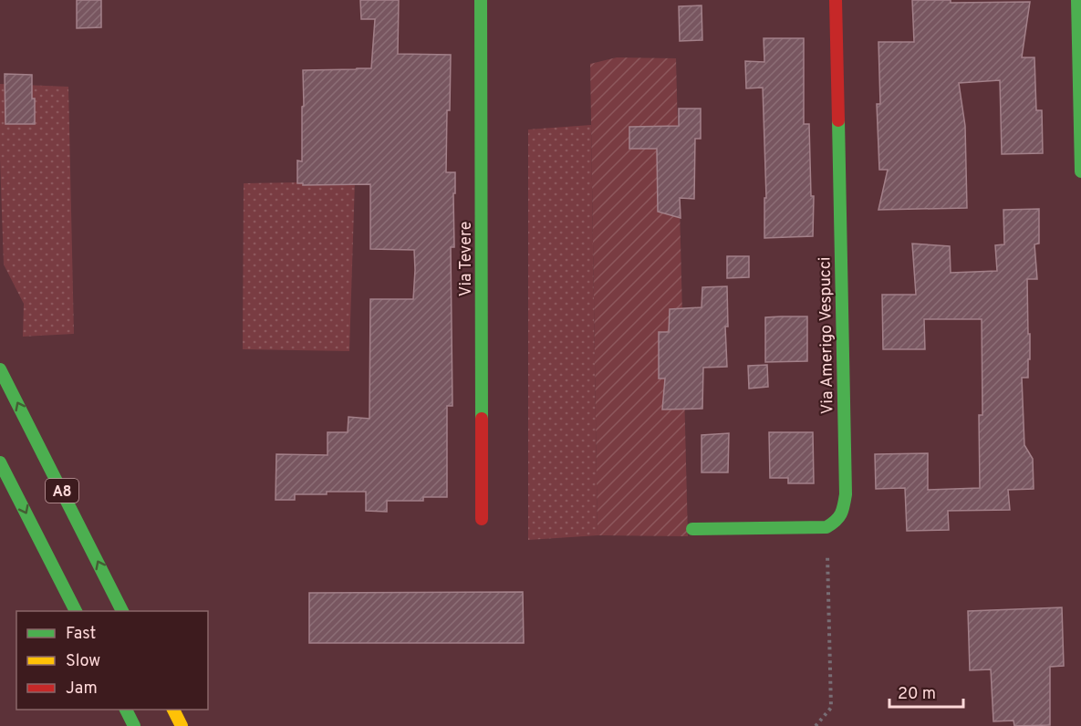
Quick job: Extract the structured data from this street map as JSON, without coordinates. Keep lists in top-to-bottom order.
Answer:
{
  "streets": {
    "main road": ["Via Tevere", "Via Amerigo Vespucci", "A8"]
  },
  "legend": ["Fast", "Slow", "Jam"],
  "scale_bar": "20 m"
}
